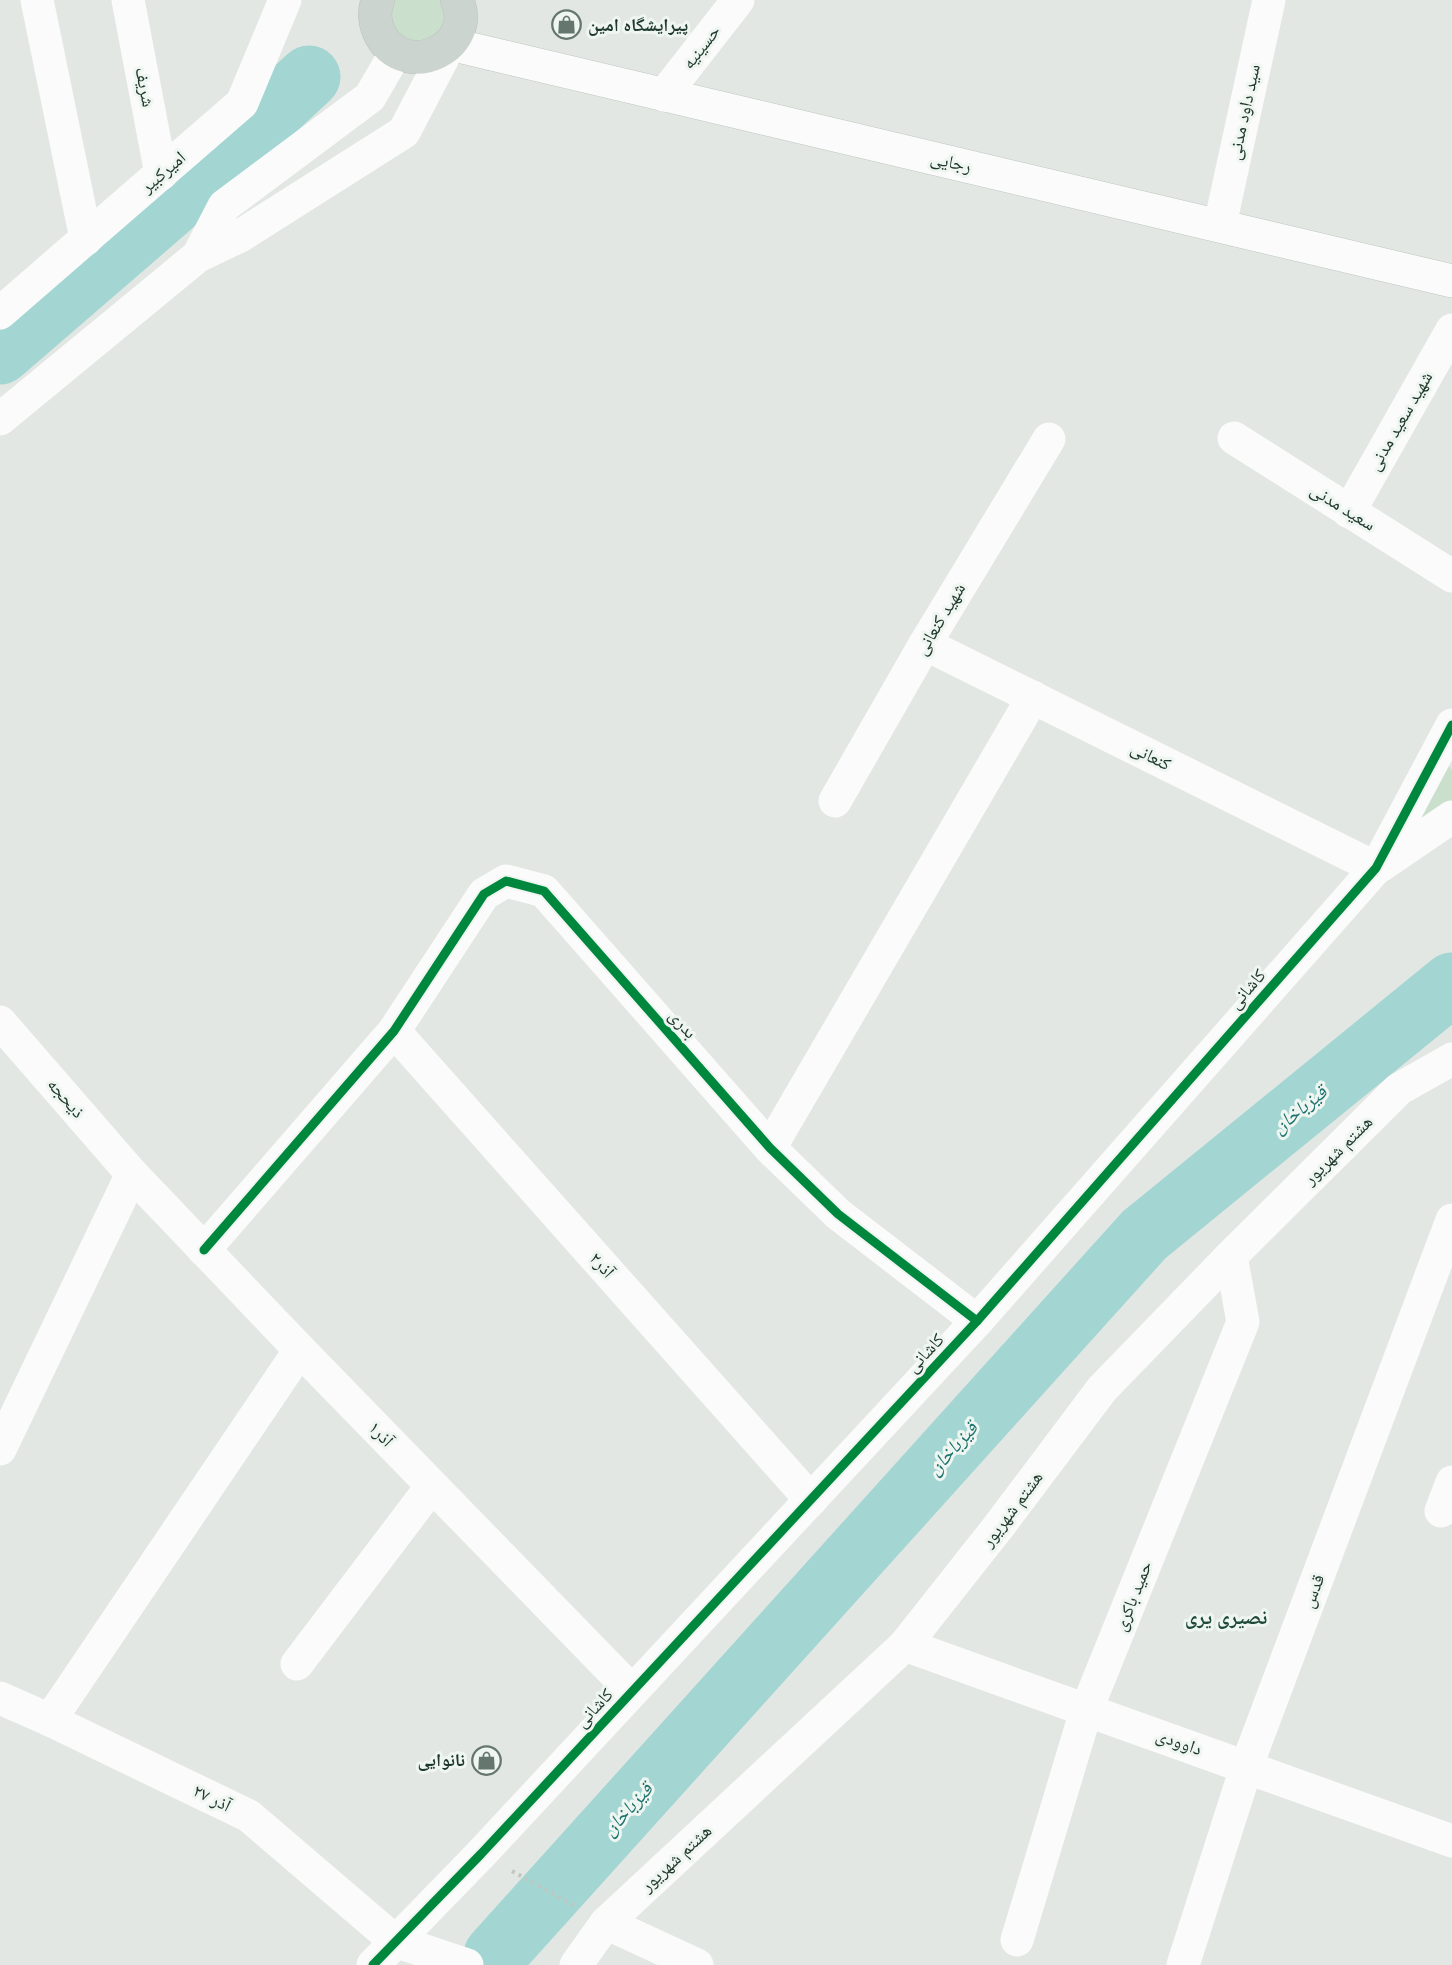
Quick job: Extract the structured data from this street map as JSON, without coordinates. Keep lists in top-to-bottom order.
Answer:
{
  "streets": {
    "street": [
      "حسینیه",
      "شریف",
      "سید داود مدنی",
      "رجایی",
      "امیرکبیر",
      "شهید سعید مدنی",
      "سعید مدنی",
      "شهید کنعانی",
      "کنعانی",
      "کاشانی",
      "بدری",
      "ذیحجه",
      "هشتم شهریور",
      "آذر۲",
      "آذر۱",
      "قدس",
      "حمید باکری",
      "داوودی",
      "۲۷ آذر"
    ]
  },
  "crossings": [
    ["حسینیه", "رجایی"],
    ["شریف", "امیرکبیر"],
    ["سید داود مدنی", "رجایی"],
    ["شهید سعید مدنی", "سعید مدنی"],
    ["شهید کنعانی", "کنعانی"],
    ["کنعانی", "کاشانی"],
    ["کاشانی", "بدری"],
    ["کاشانی", "آذر۲"],
    ["کاشانی", "آذر۱"],
    ["کاشانی", "۲۷ آذر"],
    ["بدری", "آذر۲"],
    ["بدری", "آذر۱"],
    ["ذیحجه", "آذر۱"],
    ["هشتم شهریور", "حمید باکری"],
    ["هشتم شهریور", "داوودی"],
    ["قدس", "داوودی"],
    ["حمید باکری", "داوودی"]
  ],
  "districts": ["نصیری یری"],
  "water": ["قیزباخان"],
  "places": {
    "shop": ["پیرایشگاه امین", "نانوایی"]
  }
}
